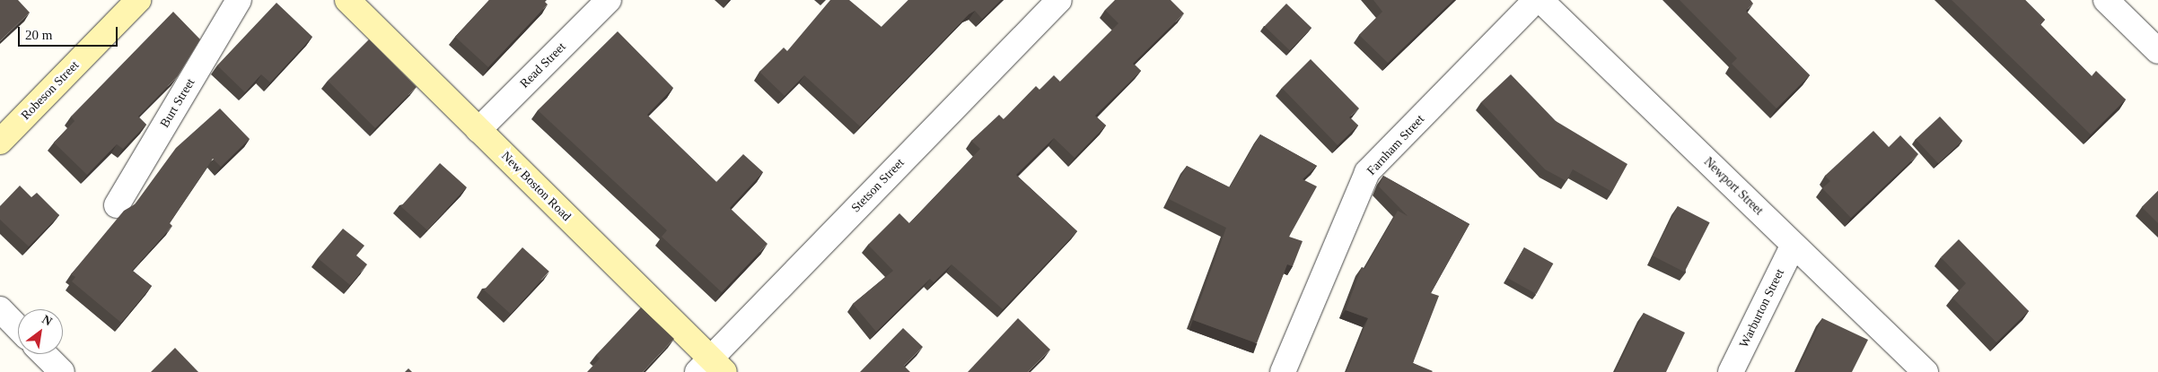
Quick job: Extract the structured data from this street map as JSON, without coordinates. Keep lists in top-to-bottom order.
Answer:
{
  "streets": {
    "street": [
      "Read Street",
      "Robeson Street",
      "Burt Street",
      "Farnham Street",
      "Stetson Street",
      "New Boston Road",
      "Newport Street",
      "Warburton Street"
    ]
  },
  "crossings": [
    ["Read Street", "New Boston Road"],
    ["Stetson Street", "New Boston Road"],
    ["Newport Street", "Warburton Street"]
  ],
  "scale_bar": "20 m",
  "north": "top right"
}
